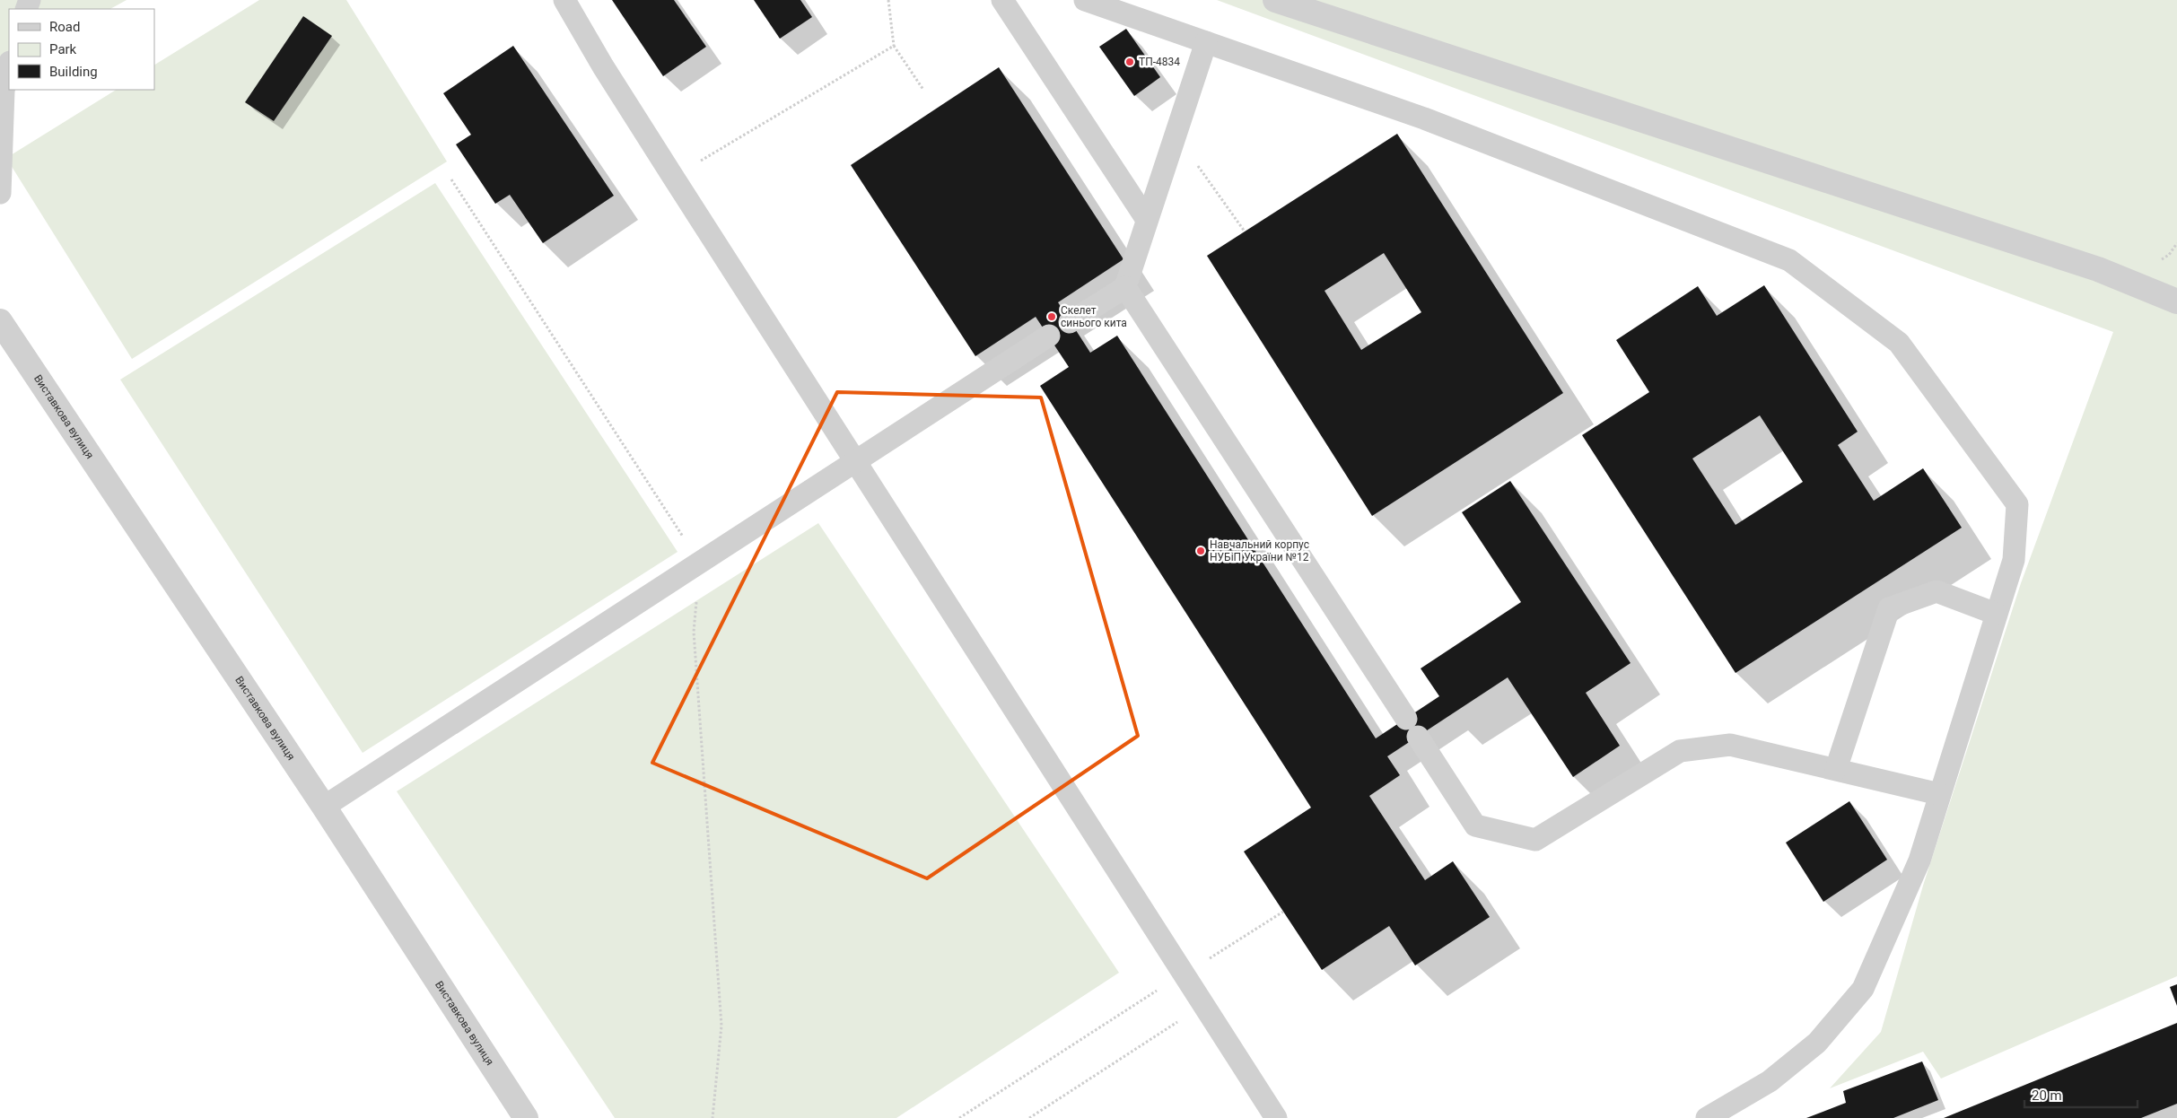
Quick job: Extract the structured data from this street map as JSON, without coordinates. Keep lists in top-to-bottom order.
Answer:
{
  "streets": {
    "street": ["Виставкова вулиця"]
  },
  "places": ["ТП-4834", "Скелет синього кита", "Навчальний корпус НУБіП України №12"],
  "legend": ["Road", "Park", "Building"],
  "scale_bar": "20 m"
}
